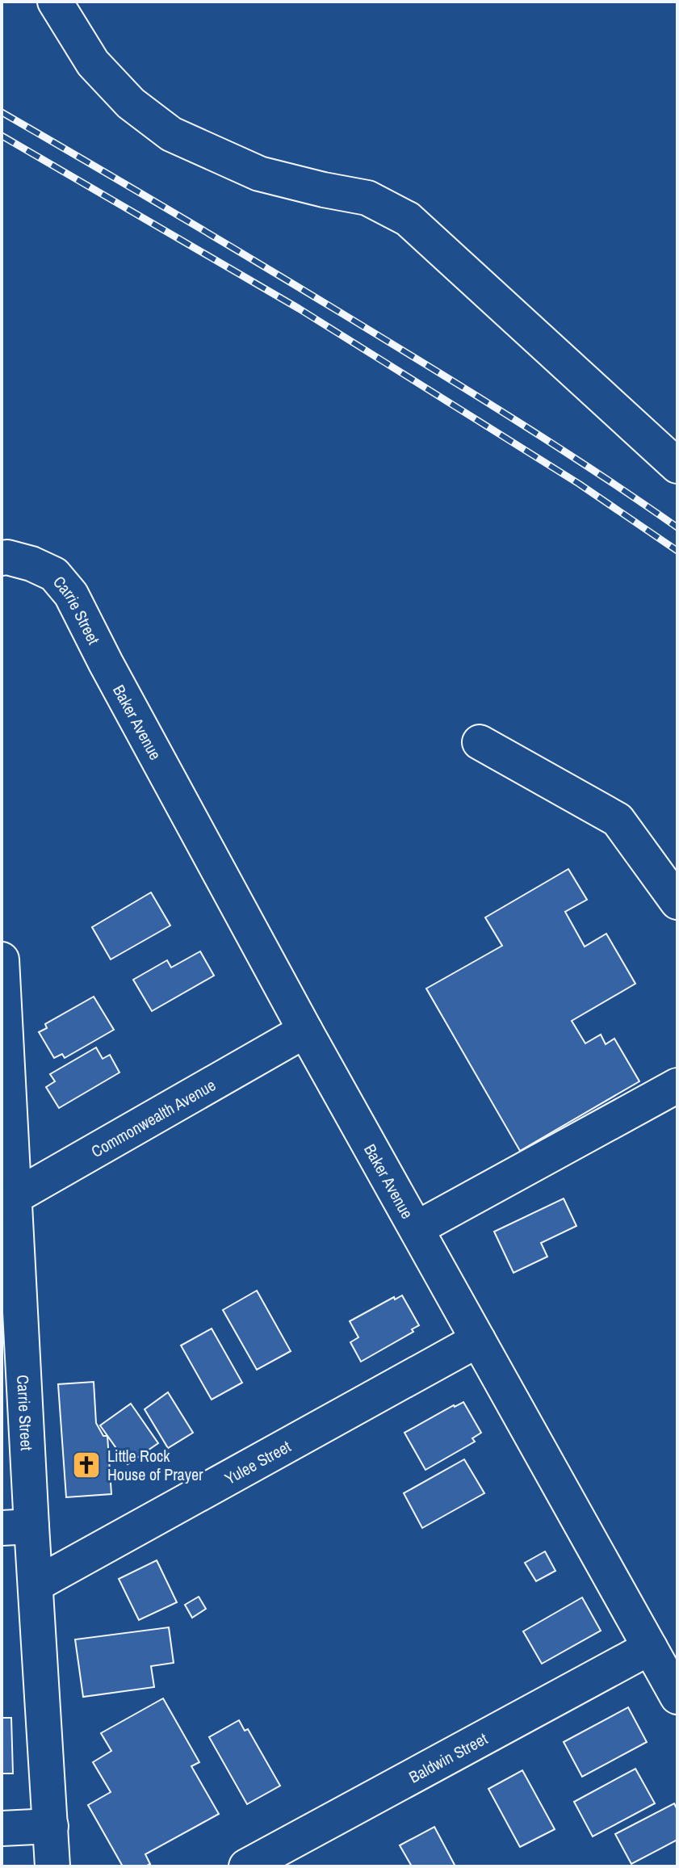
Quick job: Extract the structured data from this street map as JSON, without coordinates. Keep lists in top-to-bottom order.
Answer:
{
  "streets": {
    "street": [
      "Carrie Street",
      "Baker Avenue",
      "Commonwealth Avenue",
      "Yulee Street",
      "Baldwin Street"
    ]
  },
  "crossings": [
    ["Carrie Street", "Baker Avenue"],
    ["Carrie Street", "Commonwealth Avenue"],
    ["Carrie Street", "Yulee Street"],
    ["Baker Avenue", "Commonwealth Avenue"],
    ["Baker Avenue", "Yulee Street"],
    ["Baker Avenue", "Baldwin Street"]
  ],
  "places": {
    "church": ["Little Rock House of Prayer"]
  }
}
